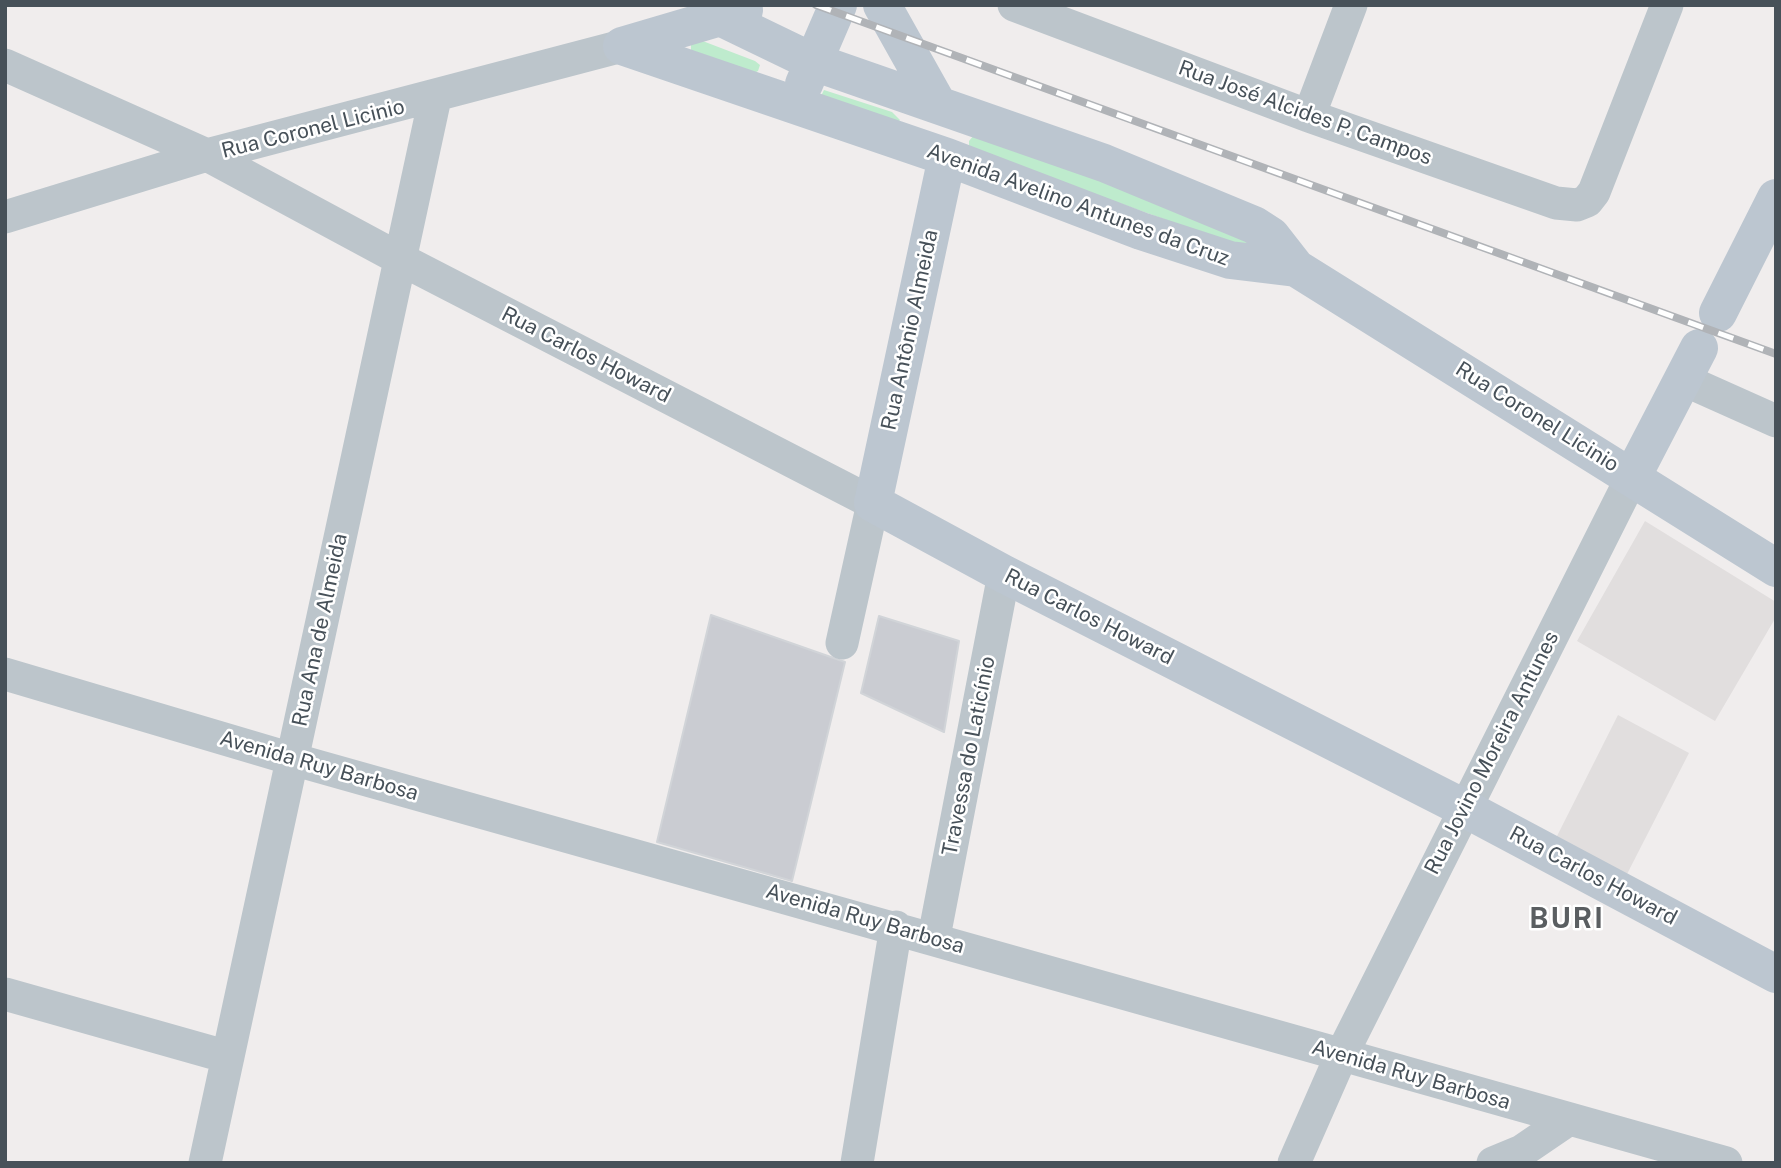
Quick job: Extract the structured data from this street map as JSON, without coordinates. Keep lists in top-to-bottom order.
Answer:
{
  "streets": {
    "street": [
      "Rua José Alcides P. Campos",
      "Rua Coronel Licinio",
      "Avenida Avelino Antunes da Cruz",
      "Rua Antônio Almeida",
      "Rua Carlos Howard",
      "Rua Ana de Almeida",
      "Rua Jovino Moreira Antunes",
      "Travessa do Laticínio",
      "Avenida Ruy Barbosa"
    ]
  },
  "crossings": [
    ["Rua Coronel Licinio", "Avenida Avelino Antunes da Cruz"],
    ["Rua Coronel Licinio", "Rua Carlos Howard"],
    ["Rua Coronel Licinio", "Rua Ana de Almeida"],
    ["Rua Coronel Licinio", "Rua Jovino Moreira Antunes"],
    ["Avenida Avelino Antunes da Cruz", "Rua Antônio Almeida"],
    ["Rua Antônio Almeida", "Rua Carlos Howard"],
    ["Rua Carlos Howard", "Rua Ana de Almeida"],
    ["Rua Carlos Howard", "Rua Jovino Moreira Antunes"],
    ["Rua Carlos Howard", "Travessa do Laticínio"],
    ["Rua Ana de Almeida", "Avenida Ruy Barbosa"],
    ["Rua Jovino Moreira Antunes", "Avenida Ruy Barbosa"],
    ["Travessa do Laticínio", "Avenida Ruy Barbosa"]
  ],
  "districts": ["BURI"]
}
